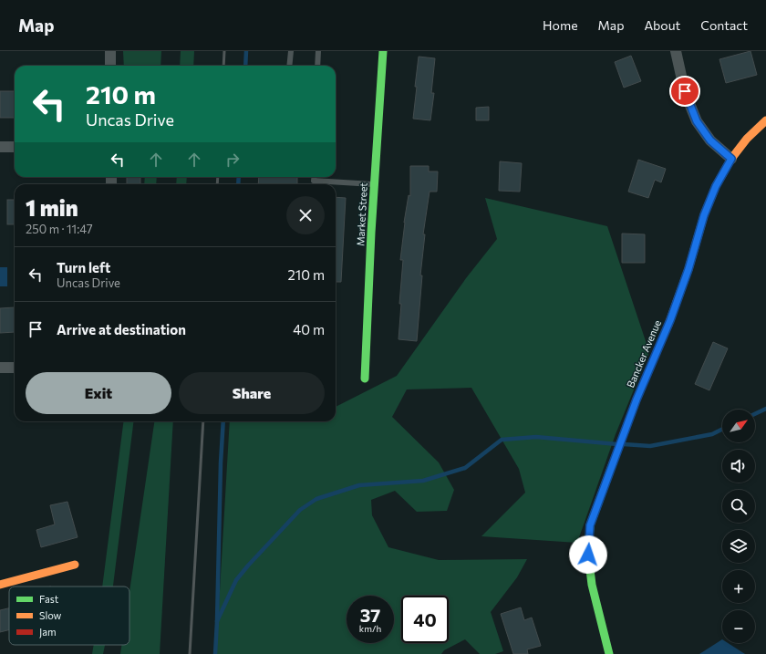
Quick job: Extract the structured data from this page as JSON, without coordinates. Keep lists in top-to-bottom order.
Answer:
{
  "streets": {
    "street": ["Market Street", "Bancker Avenue"]
  },
  "legend": ["Fast", "Slow", "Jam"],
  "north": "top right",
  "page": {
    "header": "Map",
    "nav": [
      "Home",
      "Map",
      "About",
      "Contact"
    ],
    "turn": ["210 m", "Uncas Drive"],
    "heading": ["1 min", "250 m · 11:47"],
    "list": [
      {
        "name": "Turn left",
        "note": "Uncas Drive",
        "value": "210 m"
      },
      {
        "name": "Arrive at destination",
        "value": "40 m"
      }
    ],
    "buttons": ["Exit", "Share"],
    "map_buttons": ["+", "−"],
    "speed": "37 km/h",
    "limit": "40"
  }
}
